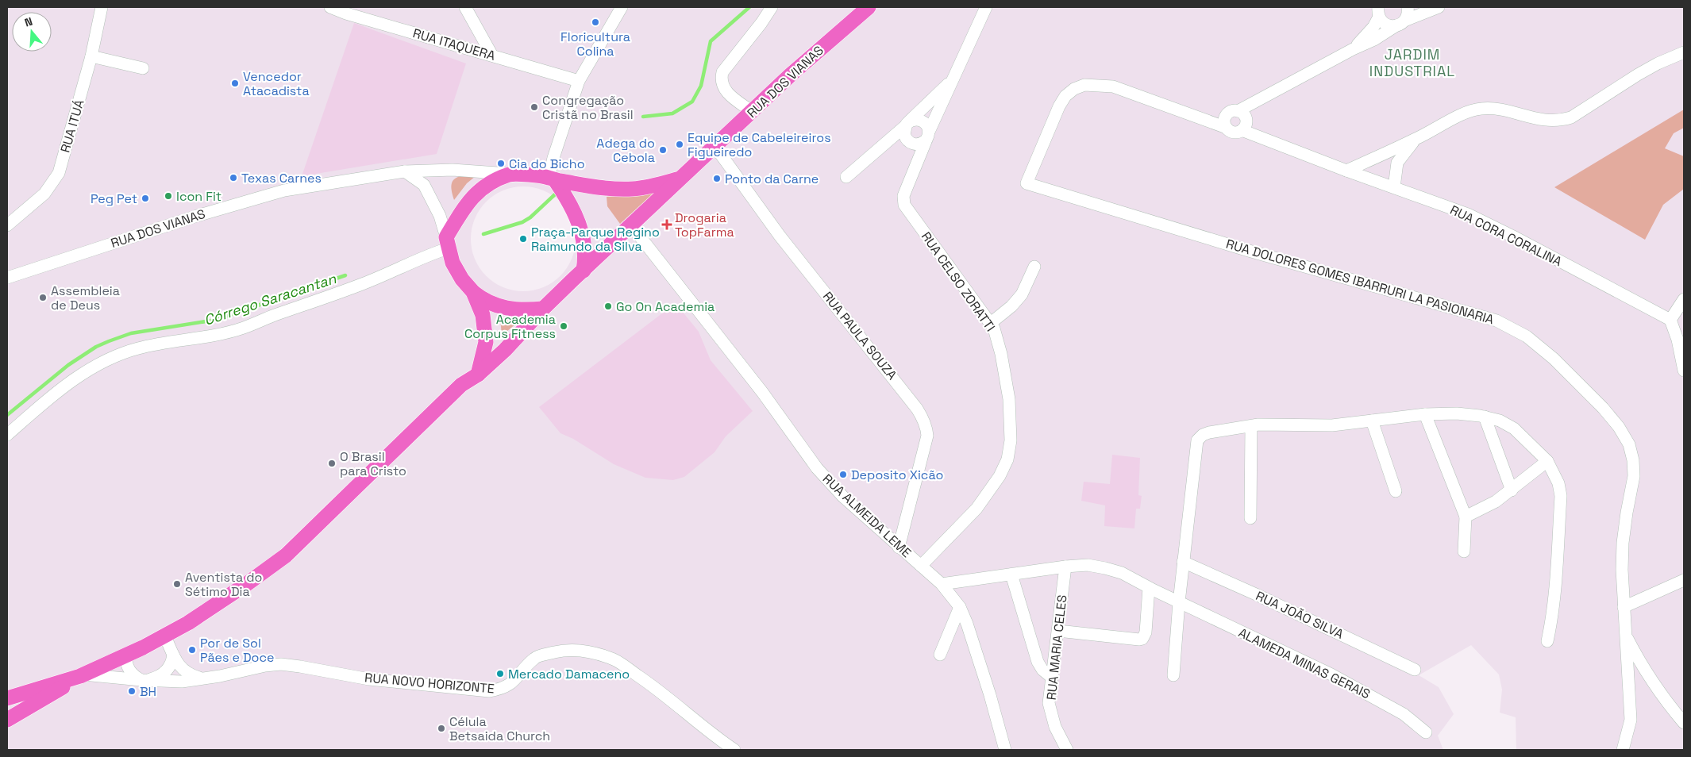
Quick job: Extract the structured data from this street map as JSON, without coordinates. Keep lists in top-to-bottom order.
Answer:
{
  "streets": {
    "main road": ["RUA DOS VIANAS"],
    "street": [
      "RUA ITAQUERA",
      "RUA ITUÁ",
      "RUA CORA CORALINA",
      "RUA CELSO ZORATTI",
      "RUA DOLORES GOMES IBARRURI LA PASIONARIA",
      "RUA PAULA SOUZA",
      "RUA ALMEIDA LEME",
      "RUA JOÃO SILVA",
      "RUA MARIA CELES",
      "ALAMEDA MINAS GERAIS",
      "RUA NOVO HORIZONTE"
    ]
  },
  "crossings": [
    ["RUA DOS VIANAS", "RUA PAULA SOUZA"],
    ["RUA CORA CORALINA", "RUA DOLORES GOMES IBARRURI LA PASIONARIA"],
    ["RUA CELSO ZORATTI", "RUA ALMEIDA LEME"],
    ["RUA PAULA SOUZA", "RUA ALMEIDA LEME"],
    ["RUA ALMEIDA LEME", "ALAMEDA MINAS GERAIS"],
    ["RUA MARIA CELES", "ALAMEDA MINAS GERAIS"]
  ],
  "districts": ["JARDIM INDUSTRIAL"],
  "water": ["Córrego Saracantan"],
  "places": {
    "other": [
      "Floricultura Colina",
      "Vencedor Atacadista",
      "Congregação Cristã no Brasil",
      "Equipe de Cabeleireiros Figueiredo",
      "Adega do Cebola",
      "Cia do Bicho",
      "Texas Carnes",
      "Ponto da Carne",
      "Icon Fit",
      "Peg Pet",
      "Praça-Parque Regino Raimundo da Silva",
      "Assembleia de Deus",
      "Go On Academia",
      "Academia Corpus Fitness",
      "O Brasil para Cristo",
      "Deposito Xicão",
      "Aventista do Sétimo Dia",
      "Por de Sol Pães e Doce",
      "Mercado Damaceno",
      "BH",
      "Célula Betsaida Church"
    ],
    "health": ["Drogaria TopFarma"]
  },
  "north": "top"
}
